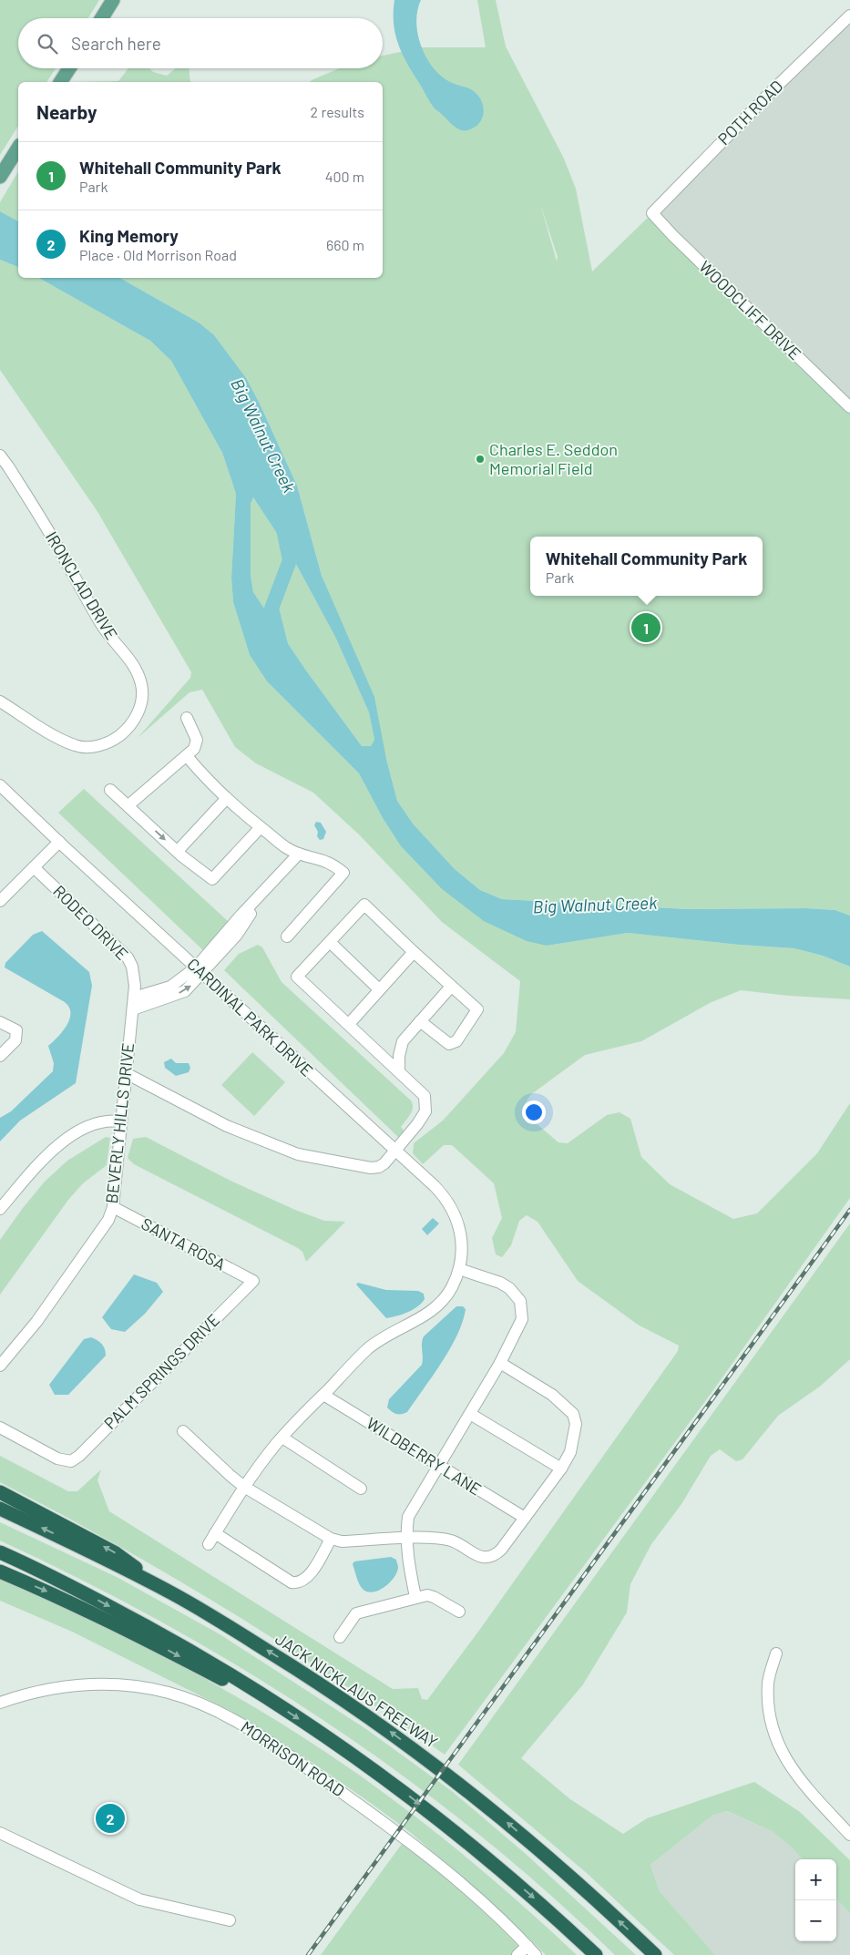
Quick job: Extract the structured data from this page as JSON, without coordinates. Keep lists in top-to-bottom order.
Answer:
{
  "streets": {
    "highway": ["JACK NICKLAUS FREEWAY"],
    "street": [
      "POTH ROAD",
      "WOODCLIFF DRIVE",
      "IRONCLAD DRIVE",
      "RODEO DRIVE",
      "CARDINAL PARK DRIVE",
      "BEVERLY HILLS DRIVE",
      "SANTA ROSA",
      "PALM SPRINGS DRIVE",
      "WILDBERRY LANE",
      "MORRISON ROAD"
    ]
  },
  "crossings": [
    ["POTH ROAD", "WOODCLIFF DRIVE"],
    ["RODEO DRIVE", "BEVERLY HILLS DRIVE"],
    ["CARDINAL PARK DRIVE", "WILDBERRY LANE"],
    ["BEVERLY HILLS DRIVE", "SANTA ROSA"],
    ["SANTA ROSA", "PALM SPRINGS DRIVE"]
  ],
  "water": ["Big Walnut Creek"],
  "places": ["Charles E. Seddon Memorial Field"],
  "page": {
    "search": "Search here",
    "heading": ["Nearby", "2 results"],
    "list": [
      {
        "mark": "1",
        "name": "Whitehall Community Park",
        "note": "Park",
        "value": "400 m"
      },
      {
        "mark": "2",
        "name": "King Memory",
        "note": "Place · Old Morrison Road",
        "value": "660 m"
      }
    ],
    "popup": ["Whitehall Community Park", "Park"],
    "pins": ["1", "2"],
    "map_buttons": ["+", "−"]
  }
}
